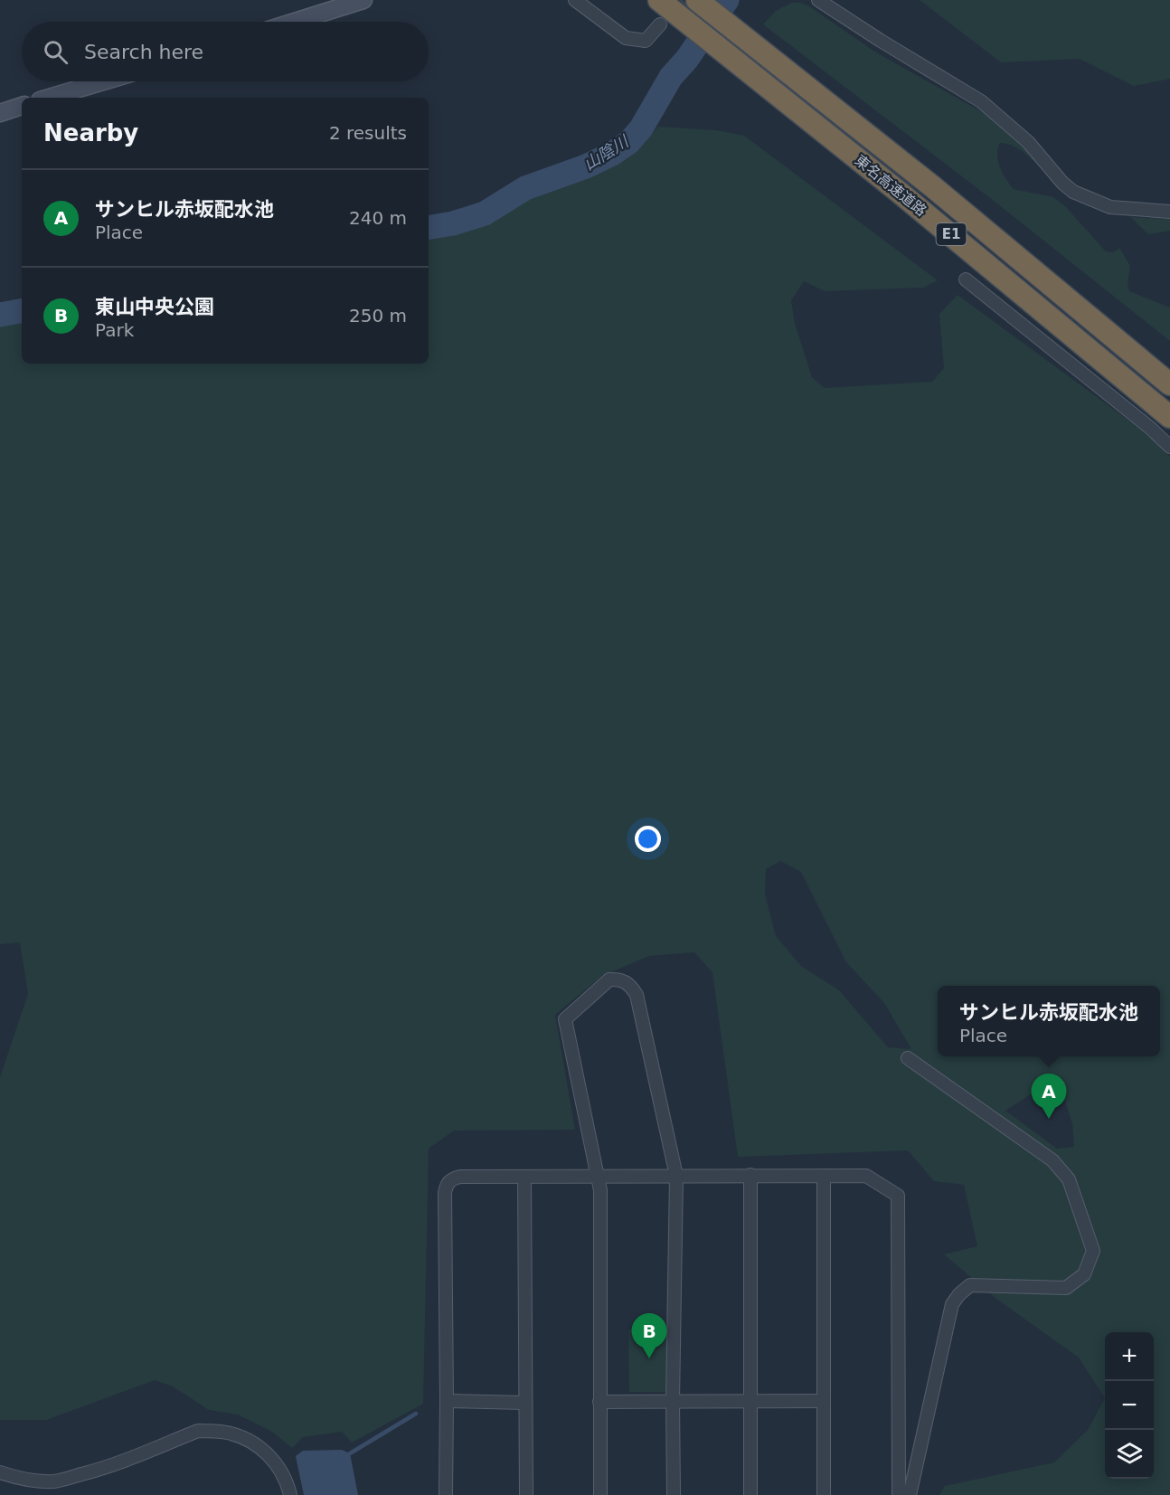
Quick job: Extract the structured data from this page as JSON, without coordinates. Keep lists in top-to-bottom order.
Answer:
{
  "streets": {
    "highway": ["東名高速道路", "E1"]
  },
  "water": ["山陰川"],
  "page": {
    "search": "Search here",
    "heading": ["Nearby", "2 results"],
    "list": [
      {
        "mark": "A",
        "name": "サンヒル赤坂配水池",
        "note": "Place",
        "value": "240 m"
      },
      {
        "mark": "B",
        "name": "東山中央公園",
        "note": "Park",
        "value": "250 m"
      }
    ],
    "popup": ["サンヒル赤坂配水池", "Place"],
    "pins": ["A", "B"],
    "map_buttons": ["+", "−"]
  }
}
